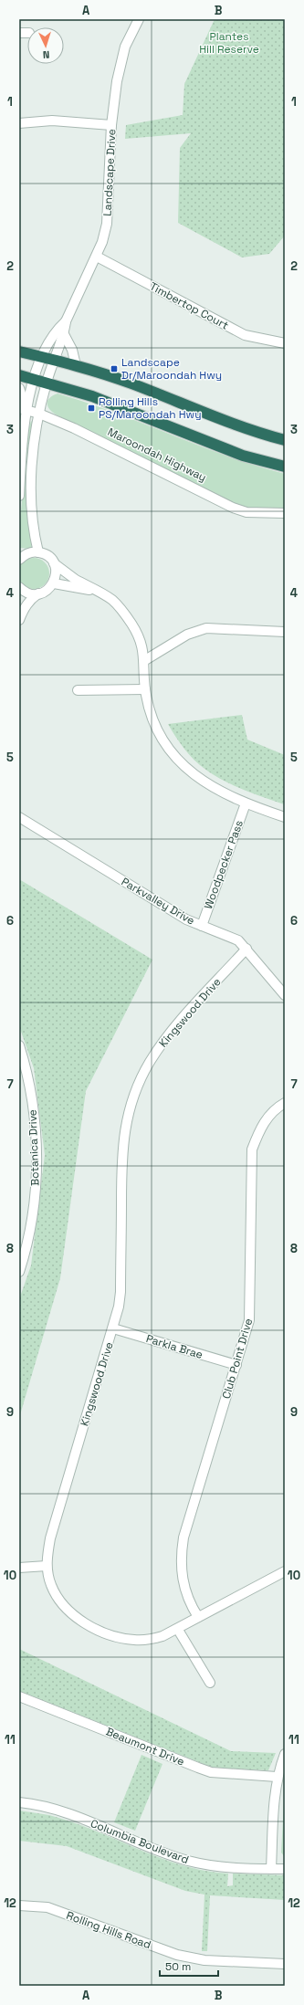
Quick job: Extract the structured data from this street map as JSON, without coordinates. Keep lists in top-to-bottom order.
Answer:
{
  "streets": {
    "street": [
      "Landscape Drive",
      "Timbertop Court",
      "Maroondah Highway",
      "Woodpecker Pass",
      "Parkvalley Drive",
      "Kingswood Drive",
      "Botanica Drive",
      "Parkla Brae",
      "Club Point Drive",
      "Beaumont Drive",
      "Columbia Boulevard",
      "Rolling Hills Road"
    ]
  },
  "crossings": [
    ["Landscape Drive", "Timbertop Court"],
    ["Landscape Drive", "Maroondah Highway"],
    ["Woodpecker Pass", "Parkvalley Drive"],
    ["Parkvalley Drive", "Kingswood Drive"],
    ["Kingswood Drive", "Parkla Brae"],
    ["Kingswood Drive", "Club Point Drive"],
    ["Parkla Brae", "Club Point Drive"]
  ],
  "parks": ["Plantes Hill Reserve"],
  "places": {
    "transit": ["Landscape Dr/Maroondah Hwy", "Rolling Hills PS/Maroondah Hwy"]
  },
  "scale_bar": "50 m",
  "north": "bottom",
  "grid": {
    "columns": ["A", "B"],
    "rows": [
      "1",
      "2",
      "3",
      "4",
      "5",
      "6",
      "7",
      "8",
      "9",
      "10",
      "11",
      "12"
    ]
  }
}
